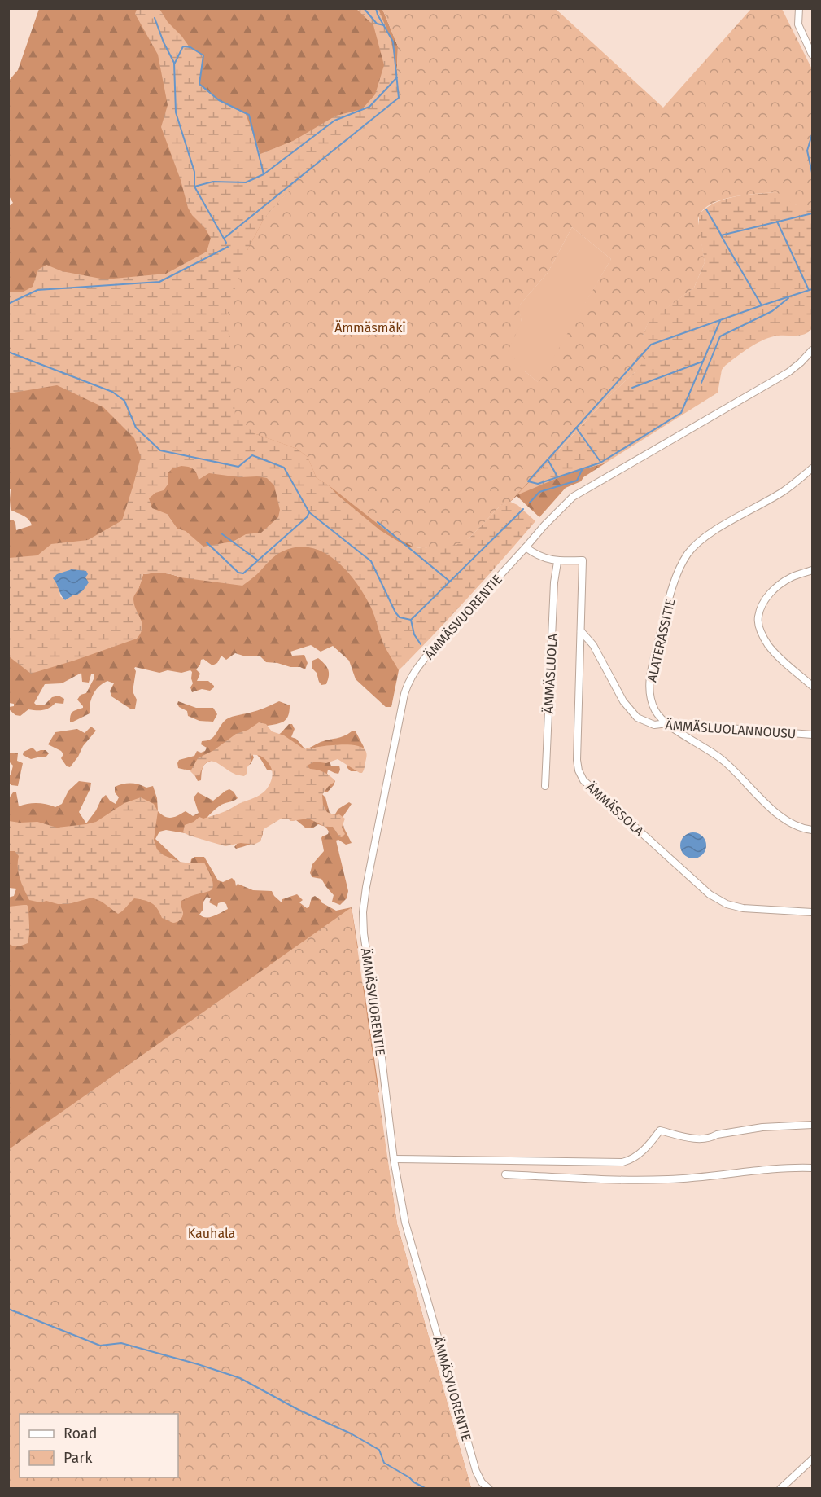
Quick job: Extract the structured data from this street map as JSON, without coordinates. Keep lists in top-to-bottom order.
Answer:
{
  "streets": {
    "street": [
      "ÄMMÄSVUORENTIE",
      "ALATERASSITIE",
      "ÄMMÄSLUOLA",
      "ÄMMÄSLUOLANNOUSU",
      "ÄMMÄSSOLA"
    ]
  },
  "crossings": [
    ["ALATERASSITIE", "ÄMMÄSLUOLANNOUSU"],
    ["ÄMMÄSLUOLA", "ÄMMÄSSOLA"],
    ["ÄMMÄSLUOLANNOUSU", "ÄMMÄSSOLA"]
  ],
  "parks": ["Ämmäsmäki", "Kauhala"],
  "legend": ["Road", "Park"]
}
